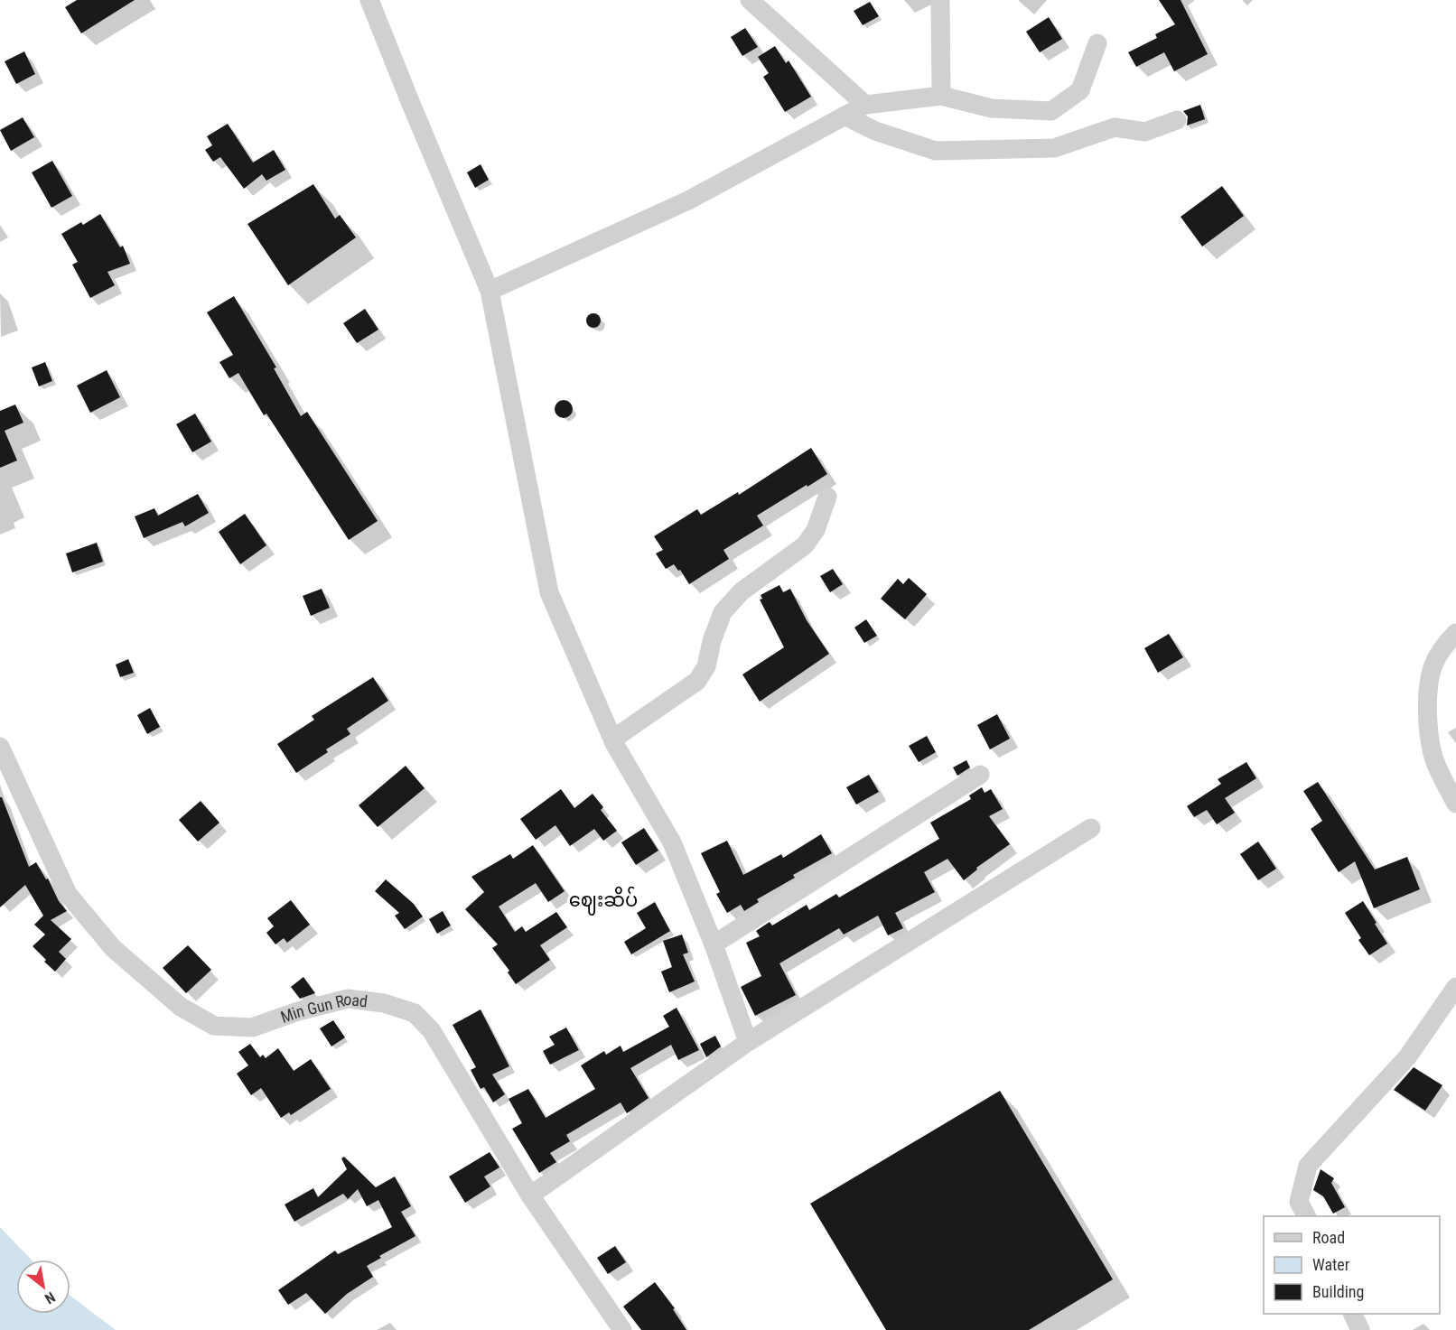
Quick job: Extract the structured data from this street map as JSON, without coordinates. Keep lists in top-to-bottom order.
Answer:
{
  "streets": {
    "street": ["Min Gun Road"]
  },
  "districts": ["ဈေးဆိပ်"],
  "legend": ["Road", "Water", "Building"],
  "north": "bottom right"
}
